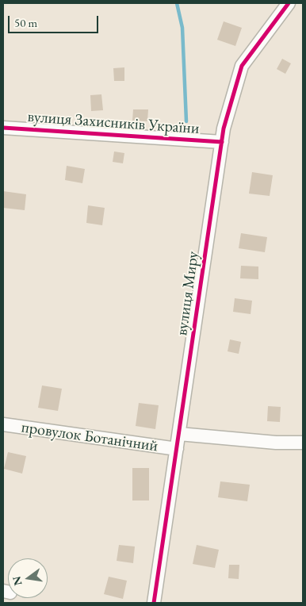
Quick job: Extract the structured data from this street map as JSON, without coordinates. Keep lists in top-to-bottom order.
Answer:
{
  "streets": {
    "street": ["вулиця Захисників України", "вулиця Миру", "провулок Ботанічний"]
  },
  "crossings": [
    ["вулиця Захисників України", "вулиця Миру"],
    ["вулиця Миру", "провулок Ботанічний"]
  ],
  "scale_bar": "50 m",
  "north": "left"
}
